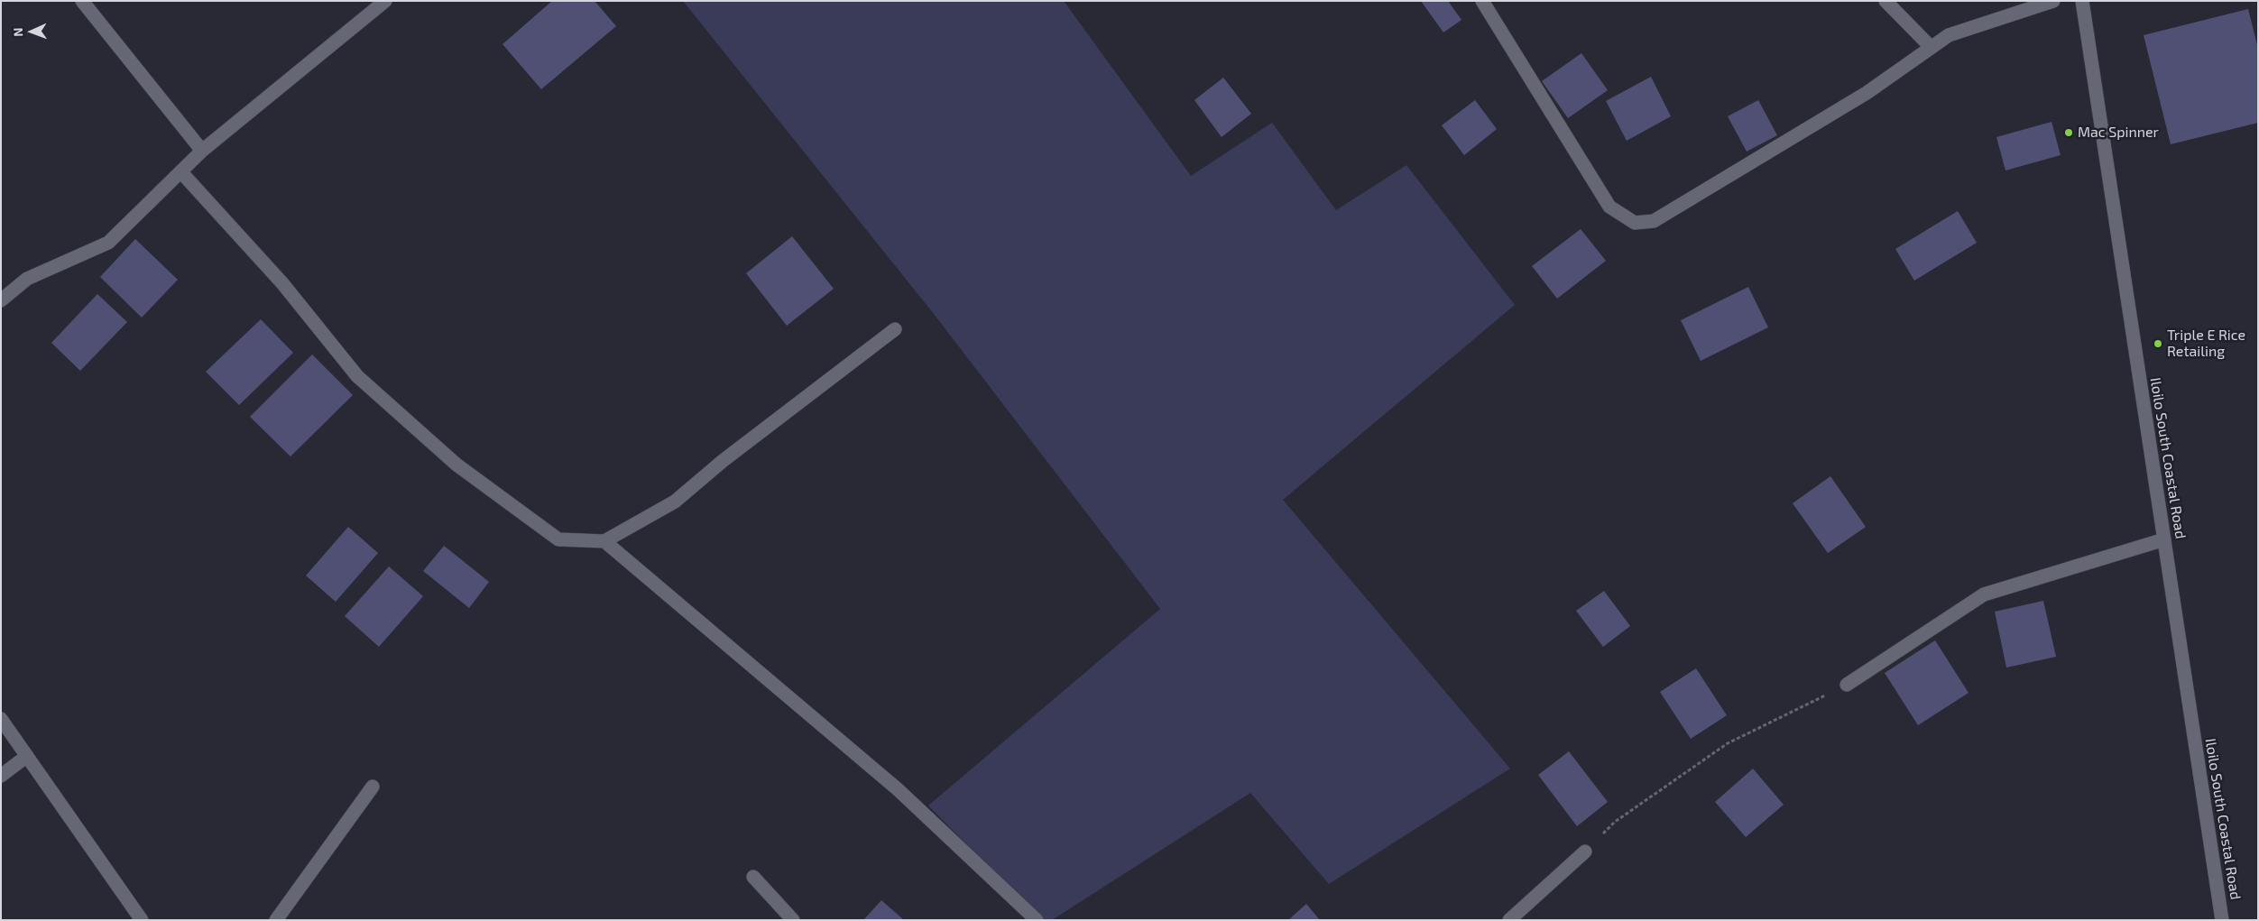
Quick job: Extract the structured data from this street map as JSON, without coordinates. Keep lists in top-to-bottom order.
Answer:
{
  "streets": {
    "street": ["Iloilo South Coastal Road"]
  },
  "places": ["Mac Spinner", "Triple E Rice Retailing"],
  "north": "left"
}
